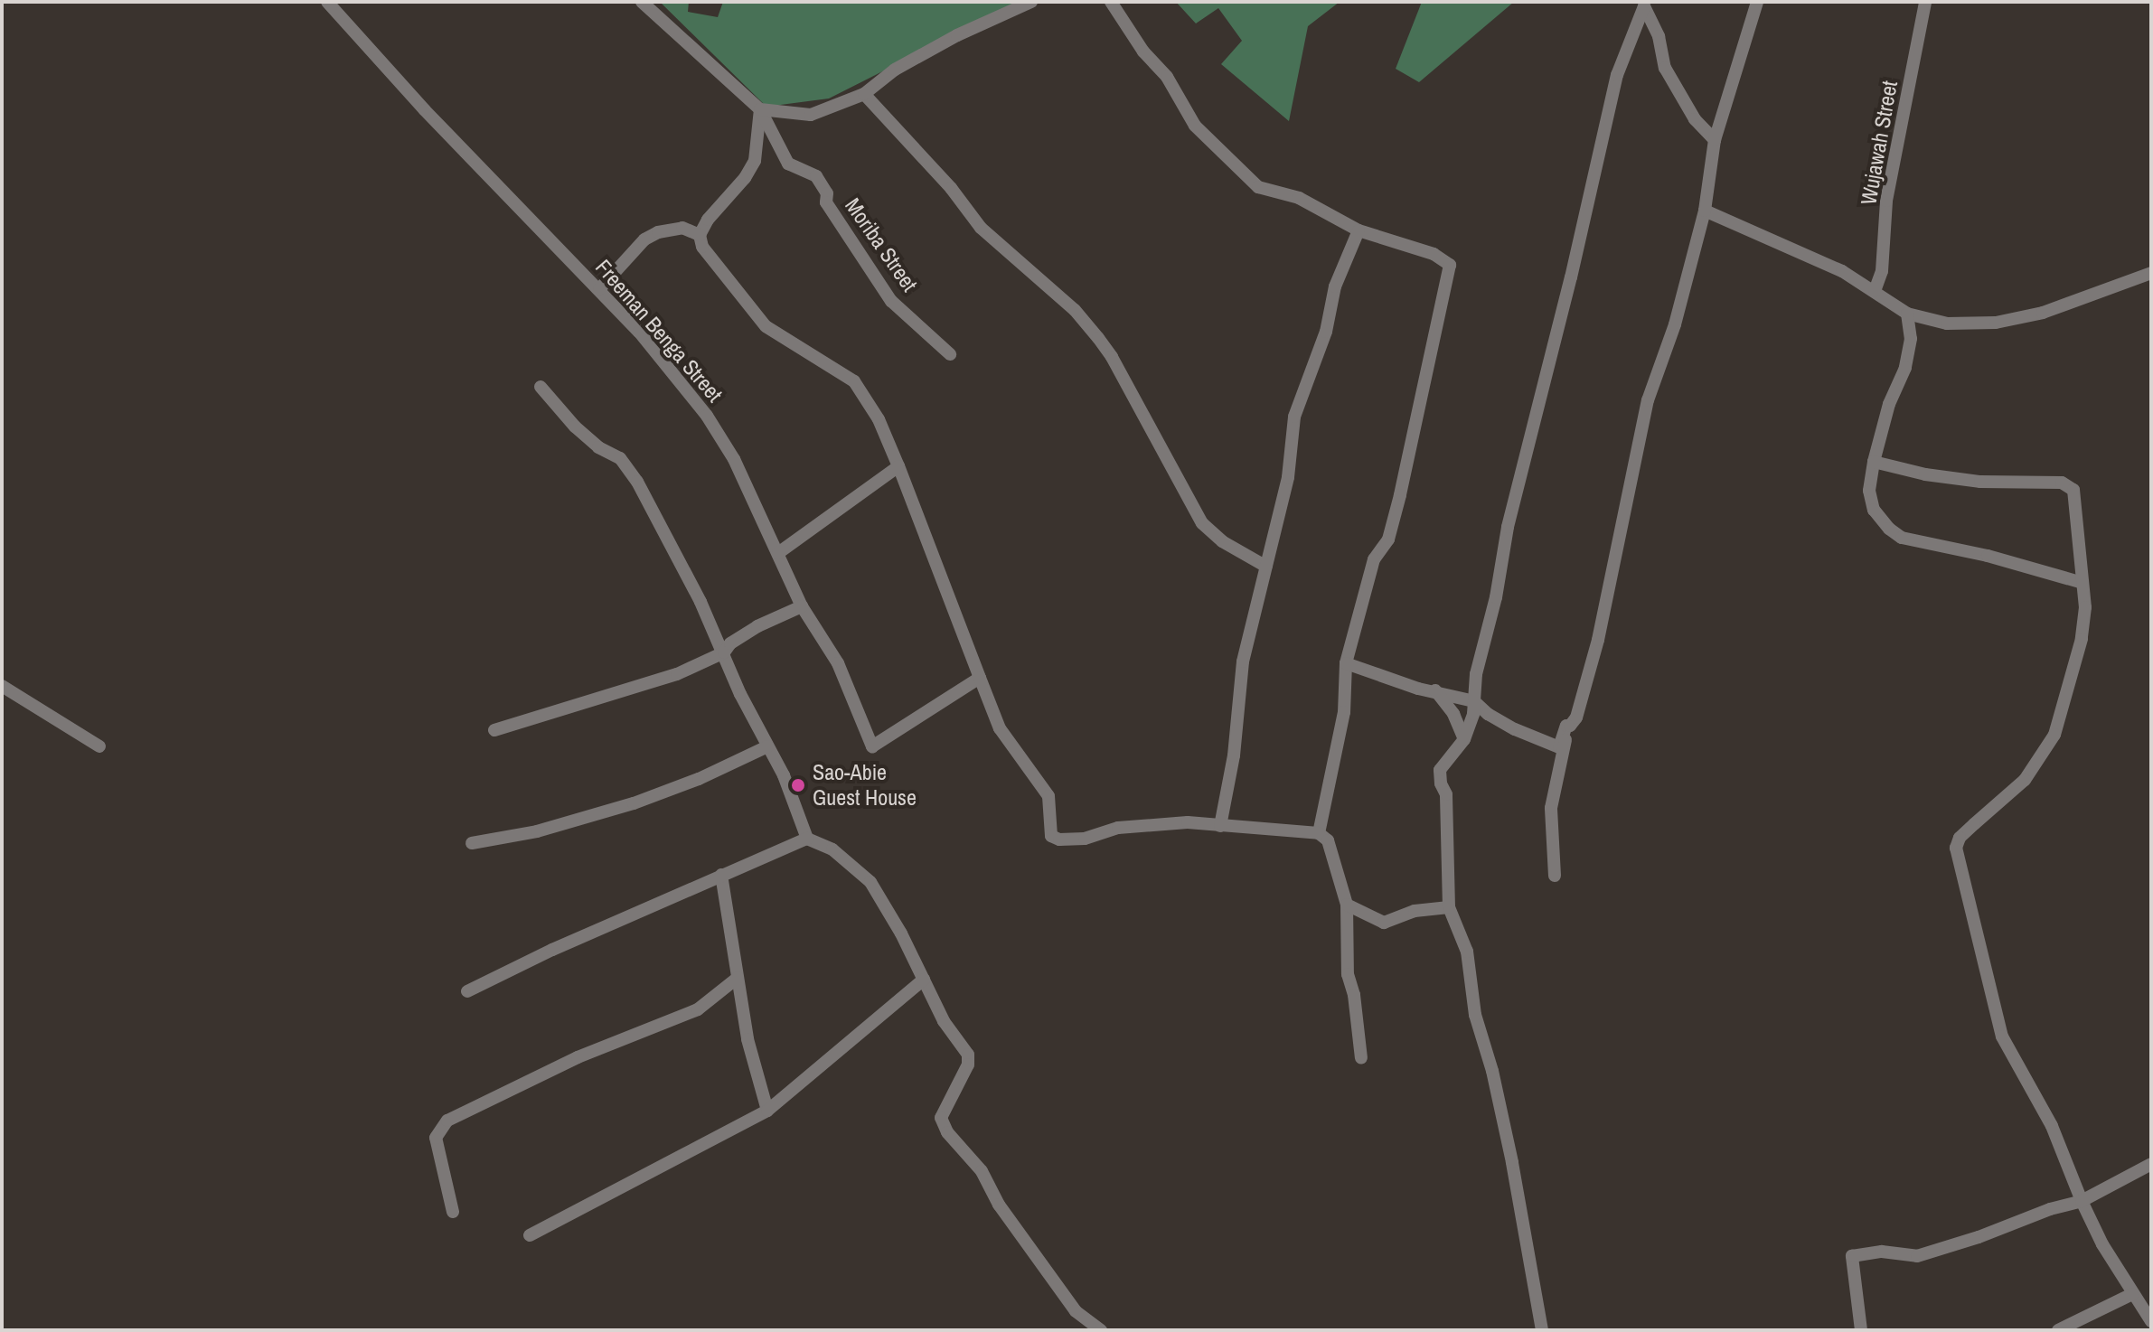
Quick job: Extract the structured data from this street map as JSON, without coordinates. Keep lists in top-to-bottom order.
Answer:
{
  "streets": {
    "street": ["Wujawah Street", "Moriba Street", "Freeman Benga Street"]
  },
  "places": ["Sao-Abie Guest House"]
}
